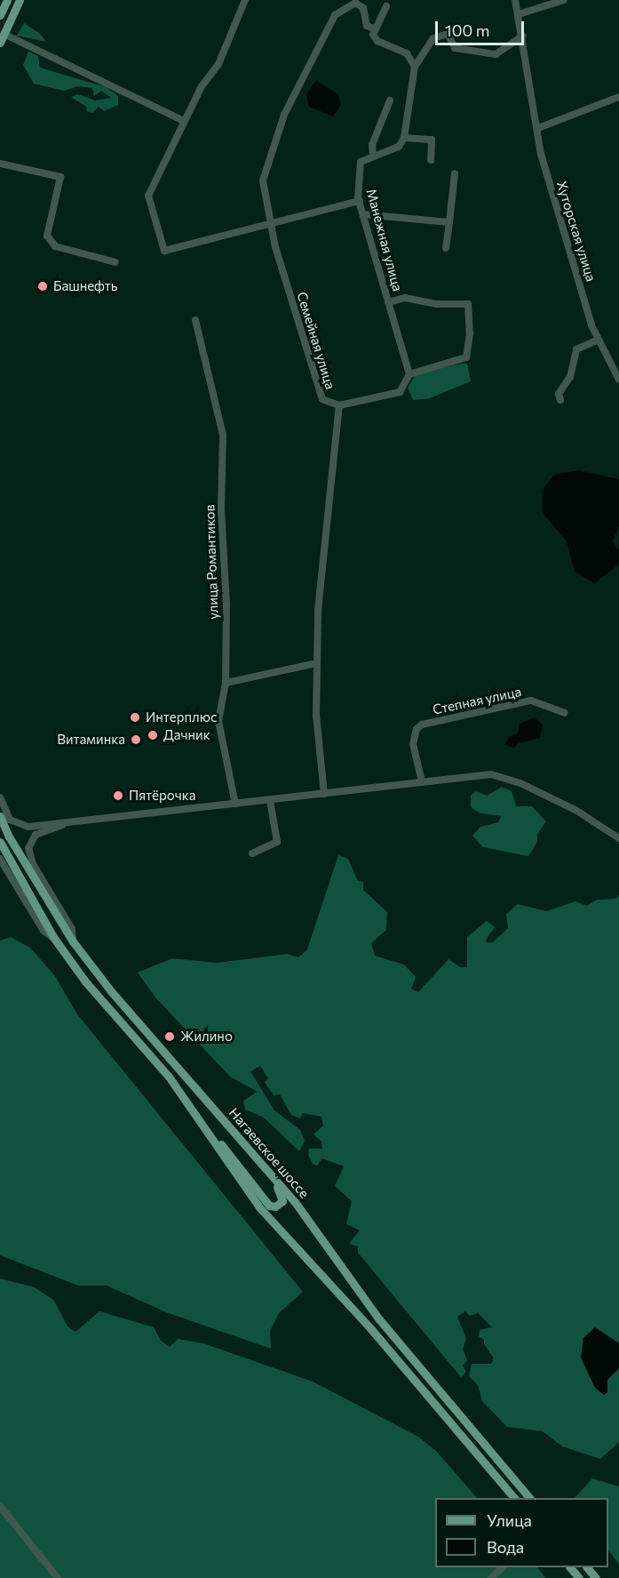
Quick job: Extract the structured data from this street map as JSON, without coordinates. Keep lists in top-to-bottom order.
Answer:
{
  "streets": {
    "main road": ["Нагаевское шоссе"],
    "street": [
      "Хуторская улица",
      "Манежная улица",
      "Семейная улица",
      "улица Романтиков",
      "Степная улица"
    ]
  },
  "places": [
    "Башнефть",
    "Интерплюс",
    "Дачник",
    "Витаминка",
    "Пятёрочка",
    "Жилино"
  ],
  "legend": ["Улица", "Вода"],
  "scale_bar": "100 m"
}
